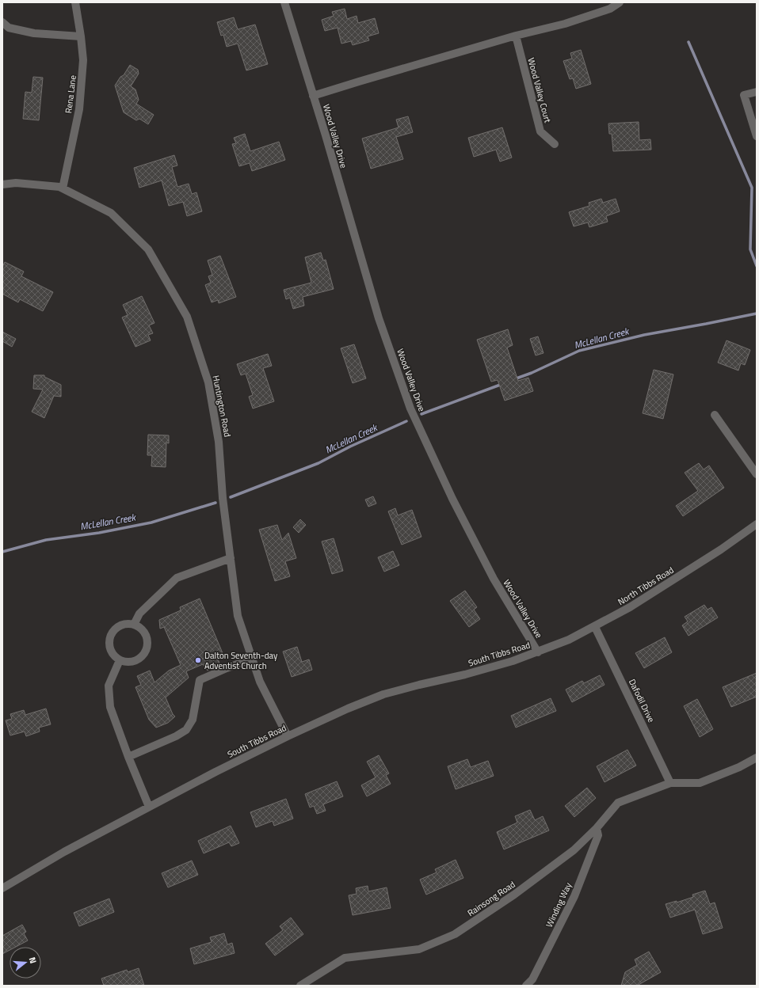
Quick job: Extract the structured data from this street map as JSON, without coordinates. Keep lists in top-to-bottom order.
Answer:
{
  "streets": {
    "street": [
      "Wood Valley Court",
      "Rena Lane",
      "Wood Valley Drive",
      "Huntington Road",
      "North Tibbs Road",
      "South Tibbs Road",
      "Dafodil Drive",
      "Rainsong Road",
      "Winding Way"
    ]
  },
  "crossings": [
    ["Wood Valley Court", "Wood Valley Drive"],
    ["Rena Lane", "Huntington Road"],
    ["Wood Valley Drive", "North Tibbs Road"],
    ["Wood Valley Drive", "South Tibbs Road"],
    ["Huntington Road", "South Tibbs Road"],
    ["North Tibbs Road", "South Tibbs Road"],
    ["North Tibbs Road", "Dafodil Drive"],
    ["Dafodil Drive", "Rainsong Road"],
    ["Rainsong Road", "Winding Way"]
  ],
  "water": ["McLellan Creek"],
  "places": ["Dalton Seventh-day Adventist Church"],
  "north": "right"
}
